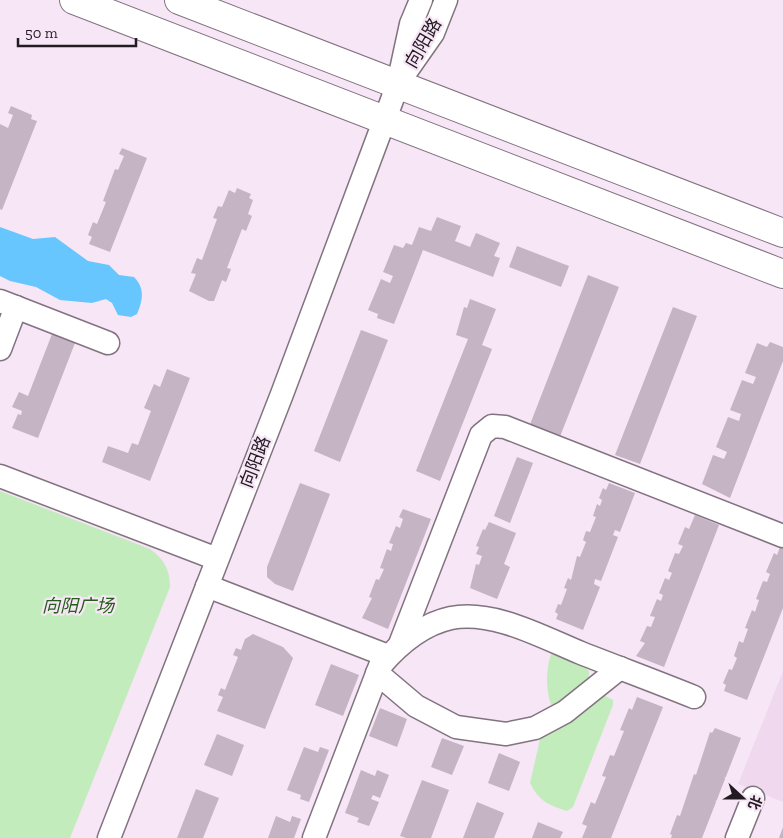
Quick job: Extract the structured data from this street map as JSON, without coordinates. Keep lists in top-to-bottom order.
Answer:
{
  "streets": {
    "street": ["向阳路"]
  },
  "parks": ["向阳广场"],
  "scale_bar": "50 m",
  "north": "right"
}
